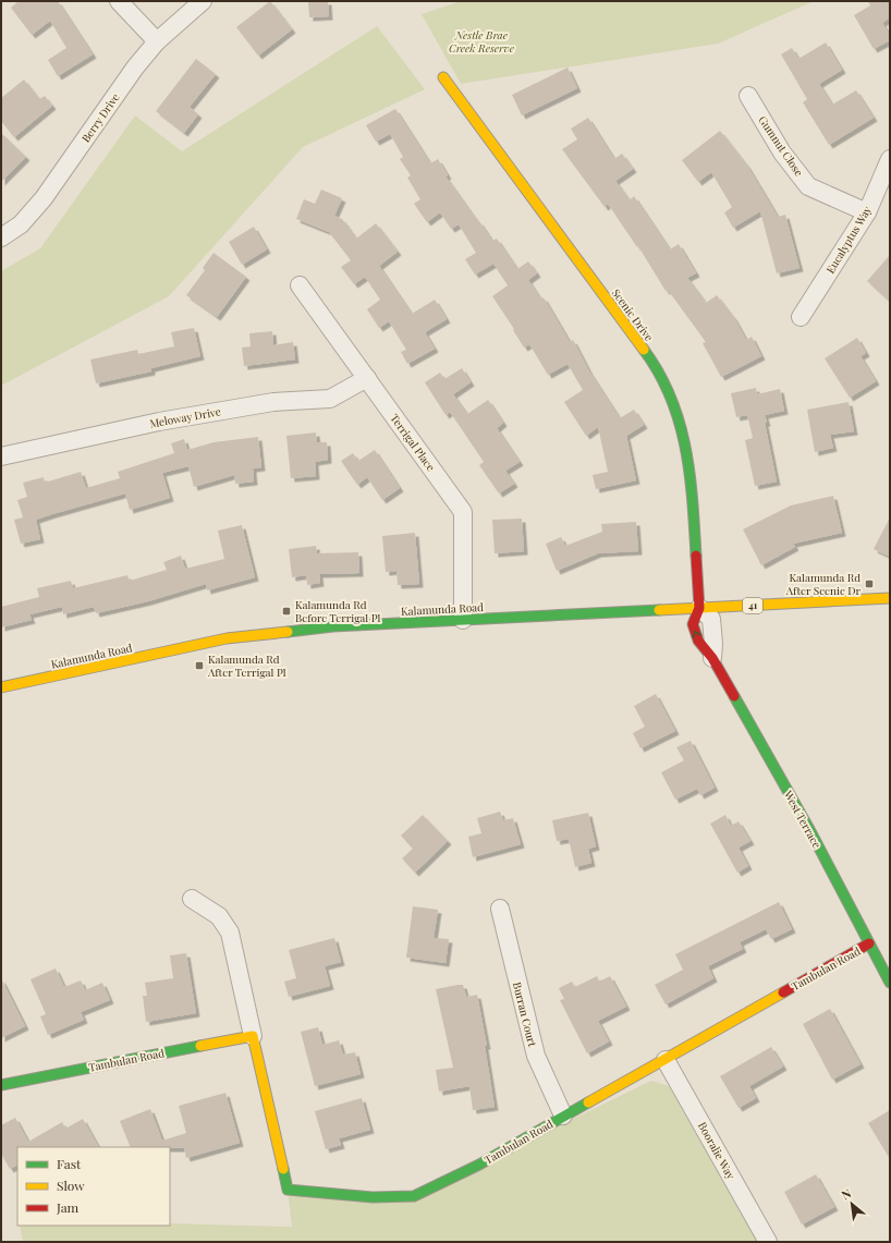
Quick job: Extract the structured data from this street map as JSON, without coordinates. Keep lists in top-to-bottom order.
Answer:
{
  "streets": {
    "street": [
      "Berry Drive",
      "Gumnut Close",
      "Eucalyptus Way",
      "Scenic Drive",
      "Meloway Drive",
      "Terrigal Place",
      "41",
      "Kalamunda Road",
      "West Terrace",
      "Tambulan Road",
      "Burran Court",
      "Booralie Way"
    ]
  },
  "crossings": [
    ["Gumnut Close", "Eucalyptus Way"],
    ["Scenic Drive", "Kalamunda Road"],
    ["Scenic Drive", "West Terrace"],
    ["Meloway Drive", "Terrigal Place"],
    ["Terrigal Place", "Kalamunda Road"],
    ["Kalamunda Road", "West Terrace"],
    ["West Terrace", "Tambulan Road"],
    ["Tambulan Road", "Burran Court"],
    ["Tambulan Road", "Booralie Way"]
  ],
  "parks": ["Nestle Brae Creek Reserve"],
  "places": {
    "transit": ["Kalamunda Rd After Scenic Dr", "Kalamunda Rd Before Terrigal Pl", "Kalamunda Rd After Terrigal Pl"]
  },
  "legend": ["Fast", "Slow", "Jam"],
  "north": "top left"
}
